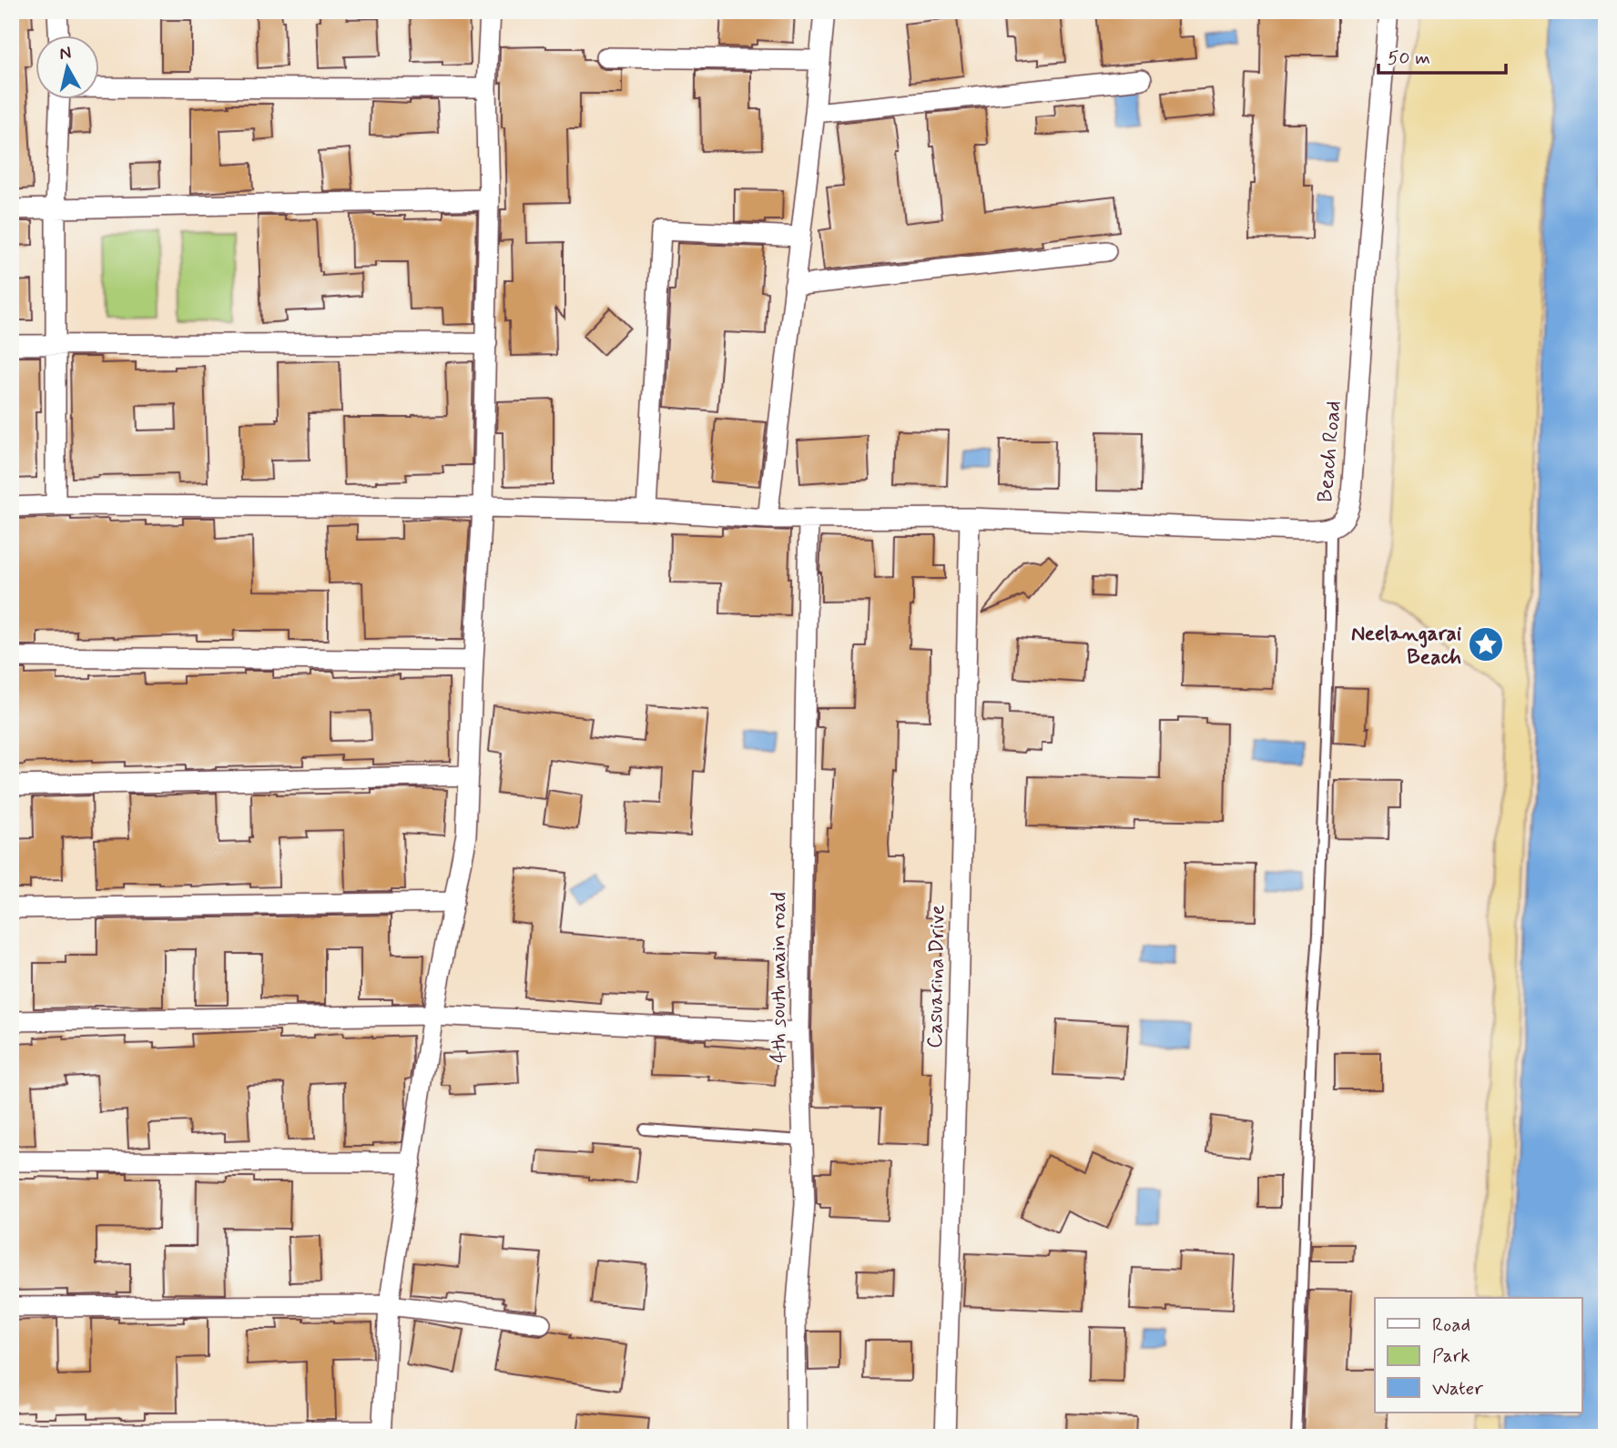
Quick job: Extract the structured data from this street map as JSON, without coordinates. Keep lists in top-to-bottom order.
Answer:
{
  "streets": {
    "street": ["Beach Road", "Casuarina Drive", "4th south main road"]
  },
  "crossings": [
    ["Beach Road", "Casuarina Drive"],
    ["Beach Road", "4th south main road"]
  ],
  "places": {
    "place": ["Neelangarai Beach"]
  },
  "legend": ["Road", "Park", "Water"],
  "scale_bar": "50 m",
  "north": "top"
}
